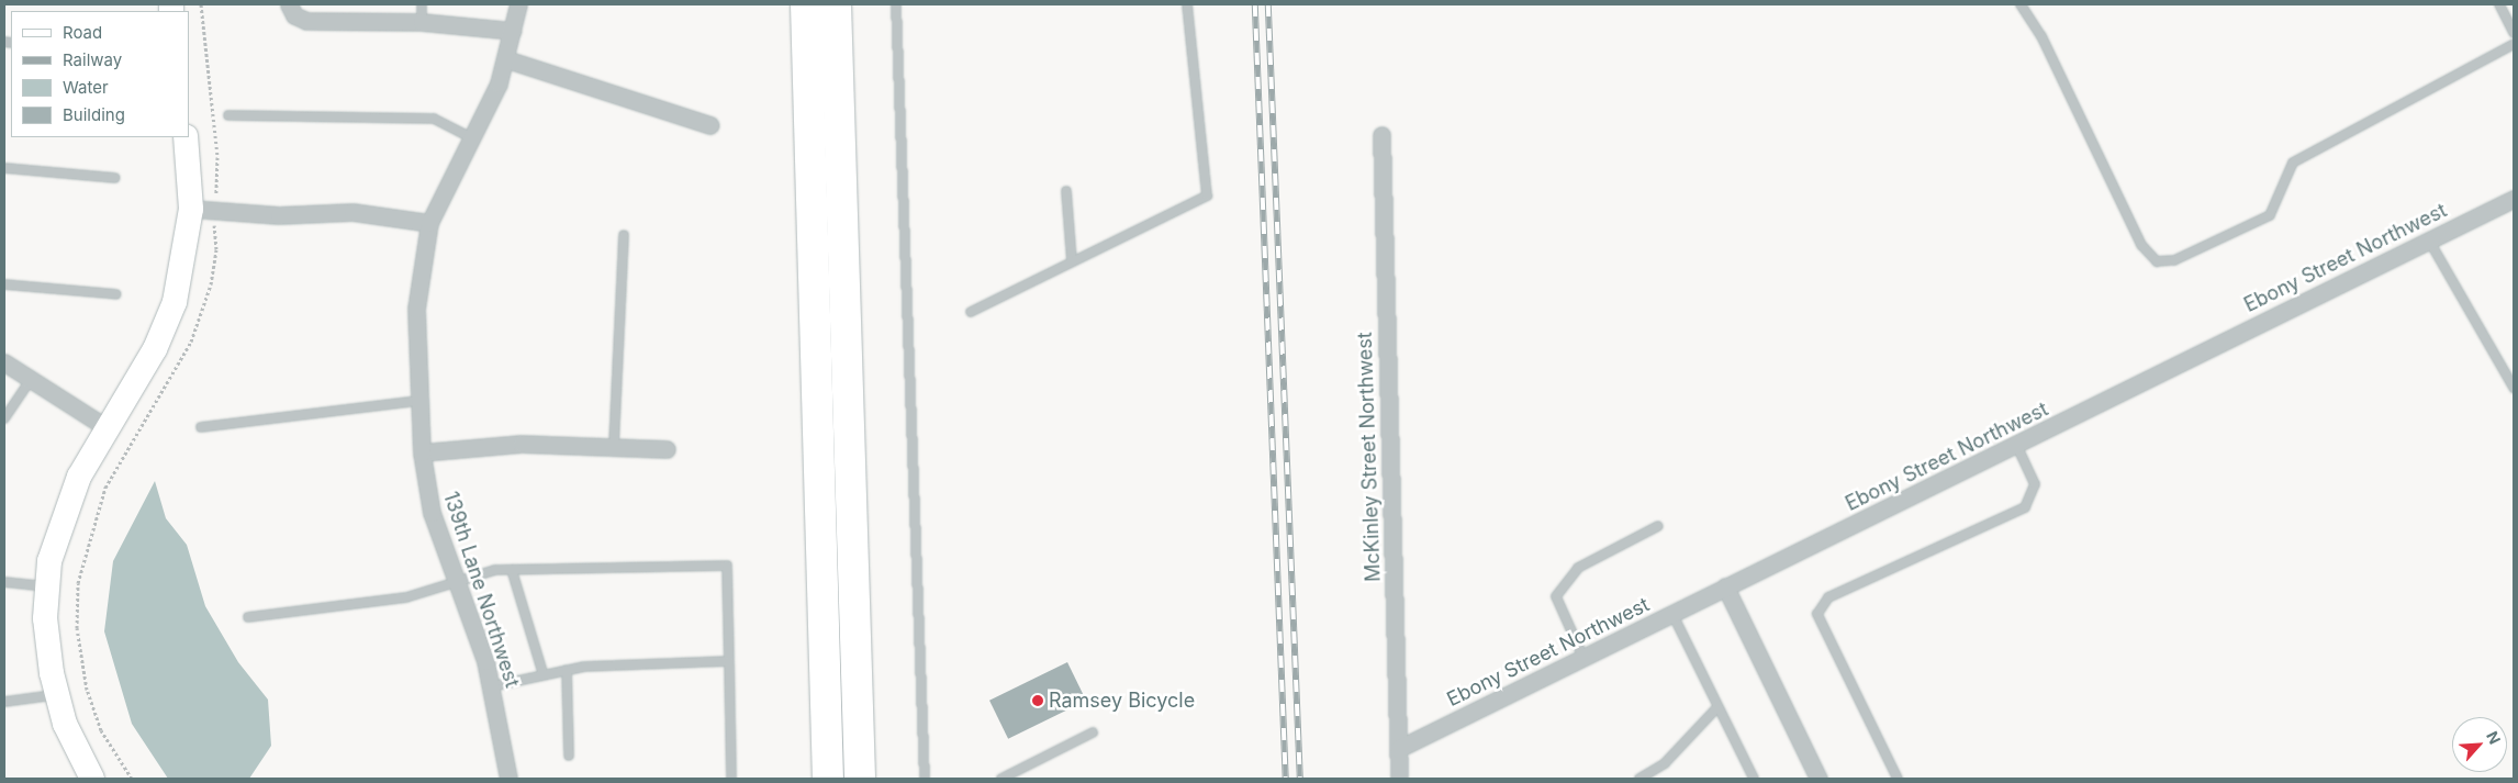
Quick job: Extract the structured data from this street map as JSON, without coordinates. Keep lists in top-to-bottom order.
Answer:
{
  "streets": {
    "street": ["Ebony Street Northwest", "McKinley Street Northwest", "139th Lane Northwest"]
  },
  "crossings": [
    ["Ebony Street Northwest", "McKinley Street Northwest"]
  ],
  "places": ["Ramsey Bicycle"],
  "legend": [
    "Road",
    "Railway",
    "Water",
    "Building"
  ],
  "north": "top right"
}
